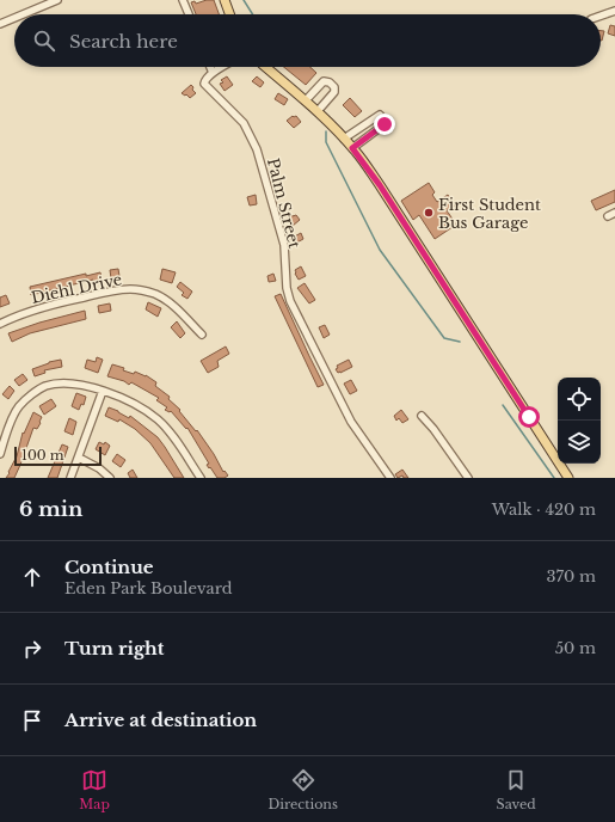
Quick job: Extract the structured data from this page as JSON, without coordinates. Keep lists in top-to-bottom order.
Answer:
{
  "streets": {
    "street": ["Palm Street", "Diehl Drive"]
  },
  "places": ["First Student Bus Garage"],
  "scale_bar": "100 m",
  "page": {
    "search": "Search here",
    "scale": "100 m",
    "heading": ["6 min", "Walk · 420 m"],
    "list": [
      ["Continue", "Eden Park Boulevard", "370 m"],
      ["Turn right", "50 m"],
      "Arrive at destination"
    ],
    "nav": ["Map", "Directions", "Saved"]
  }
}
